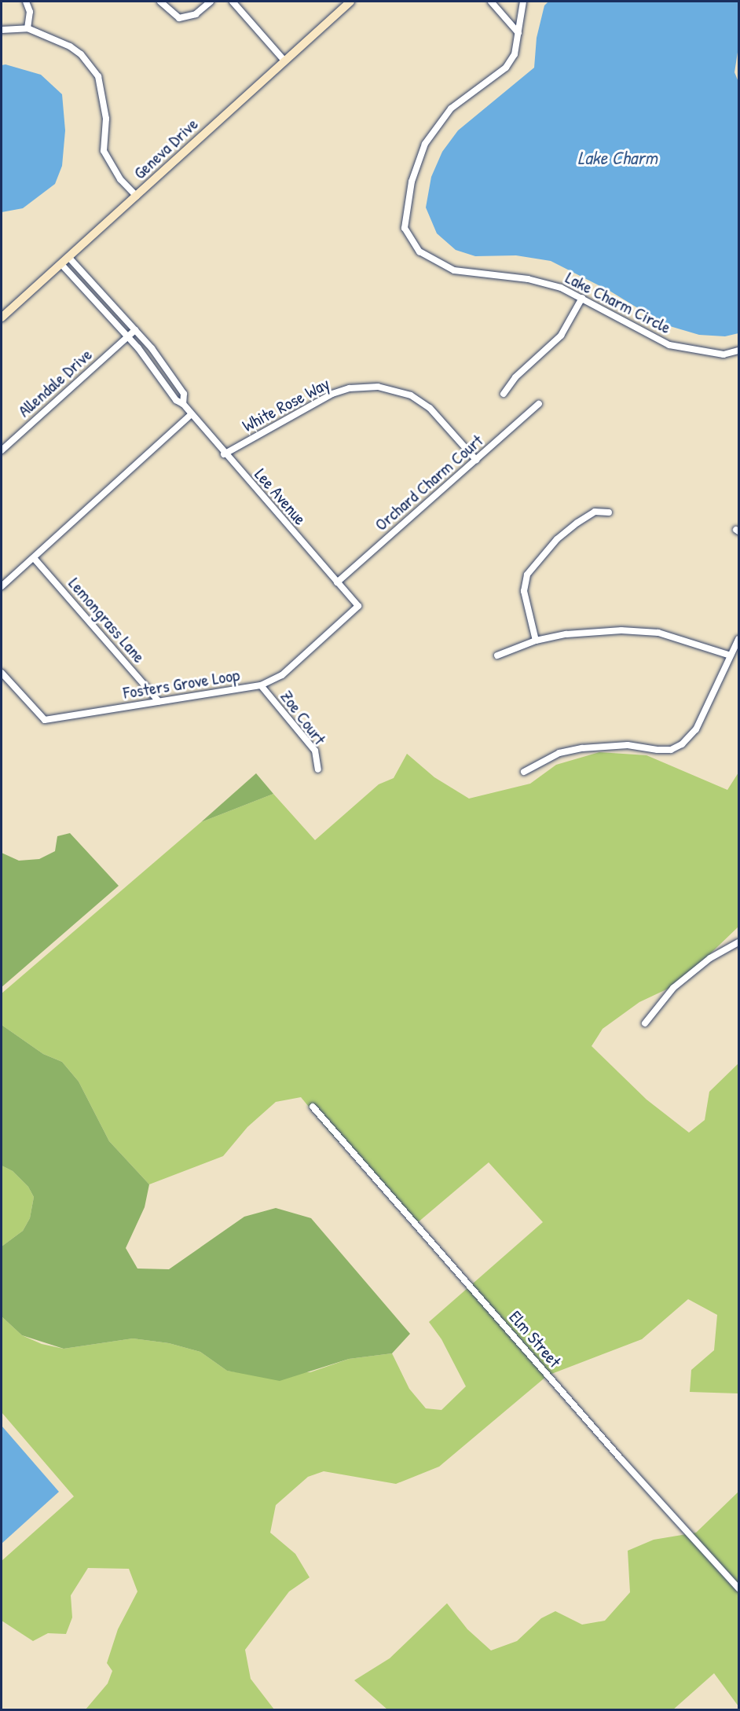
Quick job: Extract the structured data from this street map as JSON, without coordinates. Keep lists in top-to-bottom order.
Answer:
{
  "streets": {
    "main road": ["Geneva Drive"],
    "street": [
      "Lake Charm Circle",
      "Allendale Drive",
      "White Rose Way",
      "Orchard Charm Court",
      "Lee Avenue",
      "Lemongrass Lane",
      "Fosters Grove Loop",
      "Zoe Court",
      "Elm Street"
    ]
  },
  "crossings": [
    ["Geneva Drive", "Lee Avenue"],
    ["Allendale Drive", "Lee Avenue"],
    ["White Rose Way", "Orchard Charm Court"],
    ["White Rose Way", "Lee Avenue"],
    ["Orchard Charm Court", "Lee Avenue"],
    ["Lee Avenue", "Fosters Grove Loop"],
    ["Lemongrass Lane", "Fosters Grove Loop"],
    ["Fosters Grove Loop", "Zoe Court"]
  ],
  "water": ["Lake Charm"]
}
